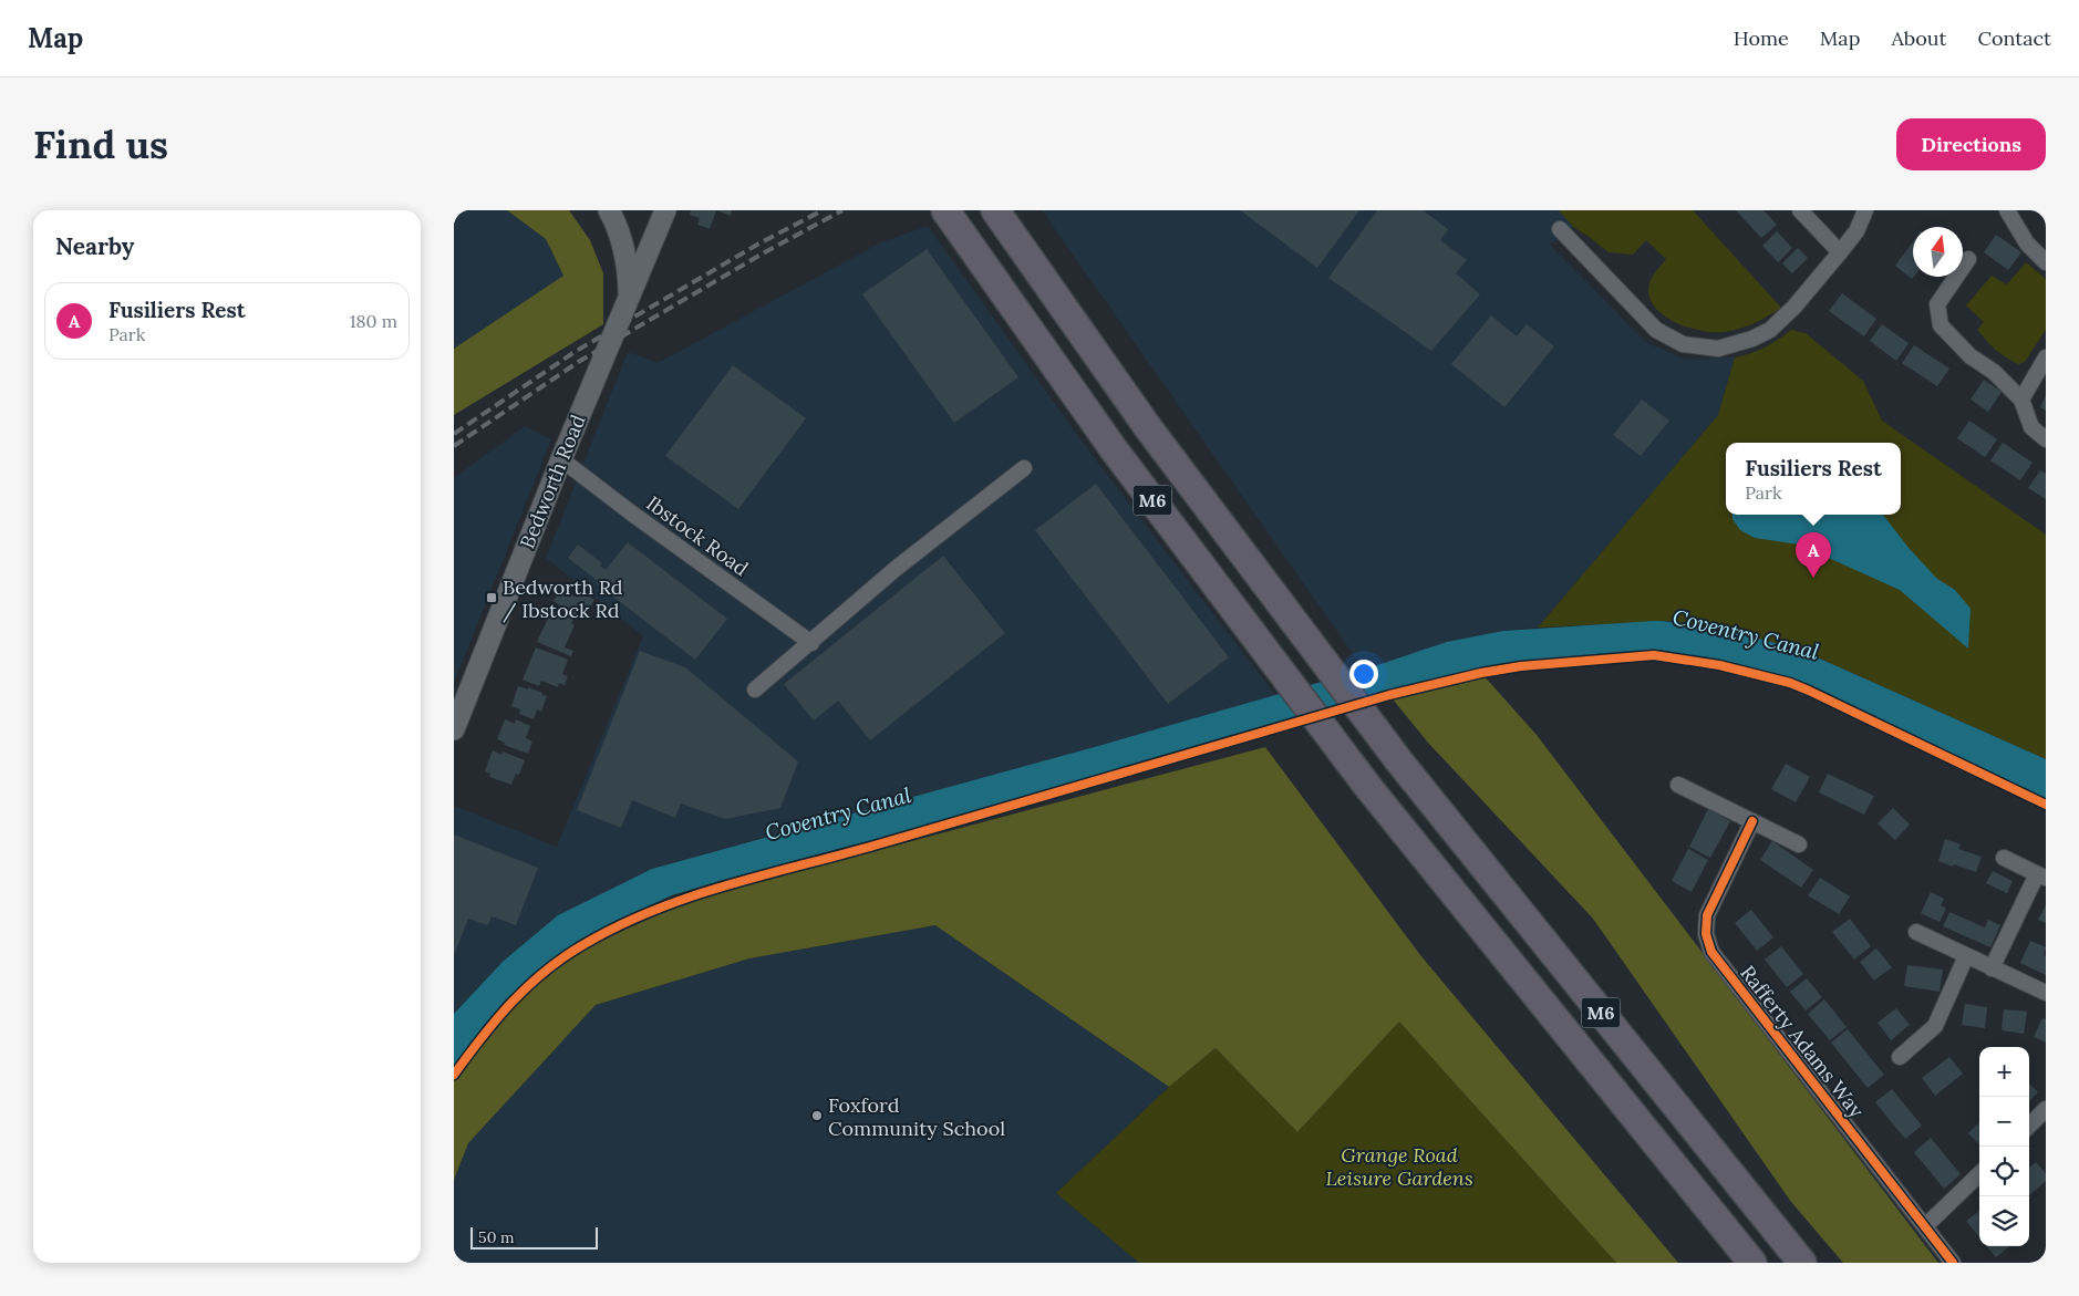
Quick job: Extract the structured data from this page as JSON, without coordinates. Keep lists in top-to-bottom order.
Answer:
{
  "streets": {
    "highway": ["M6"],
    "main road": ["Bedworth Road"],
    "street": ["Ibstock Road", "Rafferty Adams Way"]
  },
  "crossings": [
    ["Bedworth Road", "Ibstock Road"]
  ],
  "water": ["Coventry Canal"],
  "parks": ["Grange Road Leisure Gardens"],
  "places": {
    "transit": ["Bedworth Rd / Ibstock Rd"],
    "other": ["Foxford Community School"]
  },
  "scale_bar": "50 m",
  "north": "top",
  "page": {
    "header": "Map",
    "nav": [
      "Home",
      "Map",
      "About",
      "Contact"
    ],
    "buttons": "Directions",
    "title": "Find us",
    "heading": "Nearby",
    "list": [
      {
        "mark": "A",
        "name": "Fusiliers Rest",
        "note": "Park",
        "value": "180 m"
      }
    ],
    "popup": ["Fusiliers Rest", "Park"],
    "pins": "A",
    "map_buttons": ["+", "−"],
    "scale": "50 m"
  }
}
